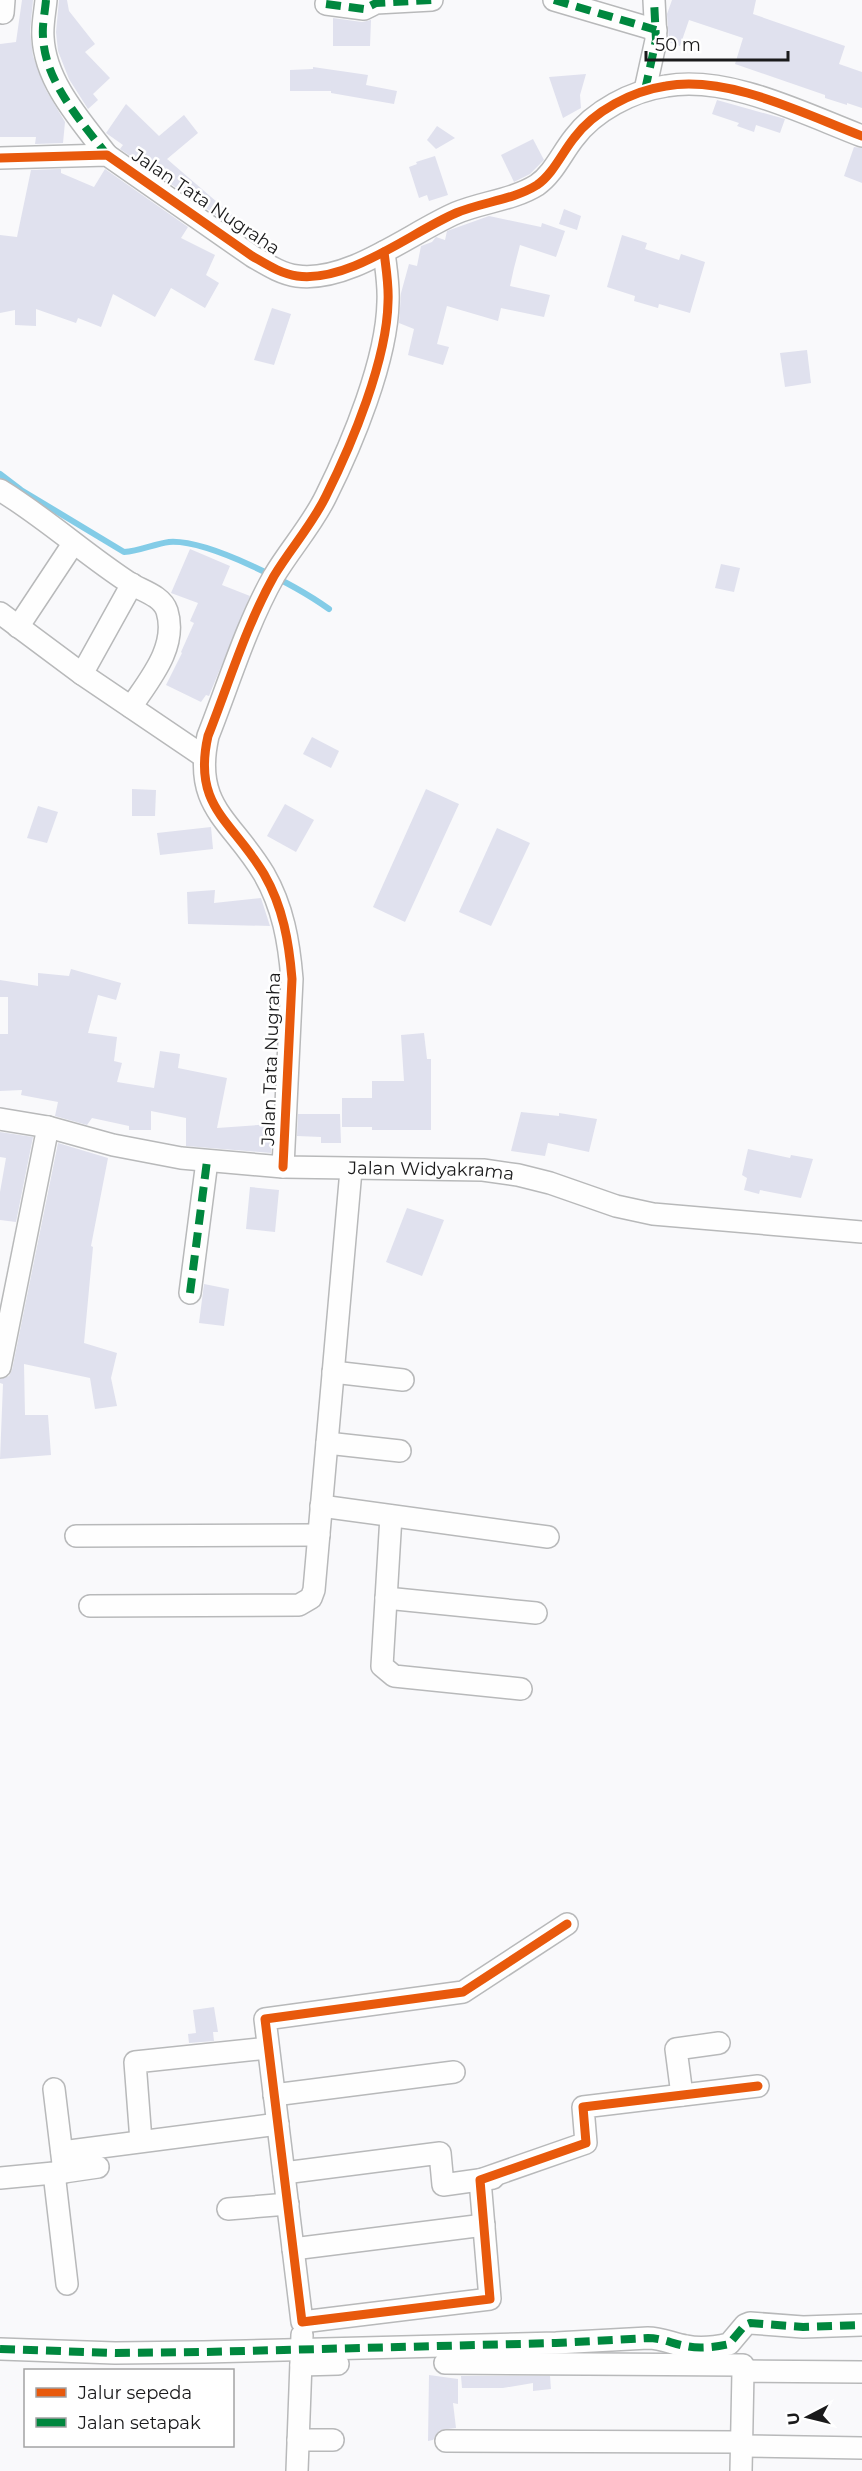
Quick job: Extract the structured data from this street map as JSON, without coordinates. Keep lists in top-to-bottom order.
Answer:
{
  "streets": {
    "street": ["Jalan Tata Nugraha", "Jalan Widyakrama"]
  },
  "crossings": [
    ["Jalan Tata Nugraha", "Jalan Widyakrama"]
  ],
  "legend": ["Jalur sepeda", "Jalan setapak"],
  "scale_bar": "50 m",
  "north": "left"
}
